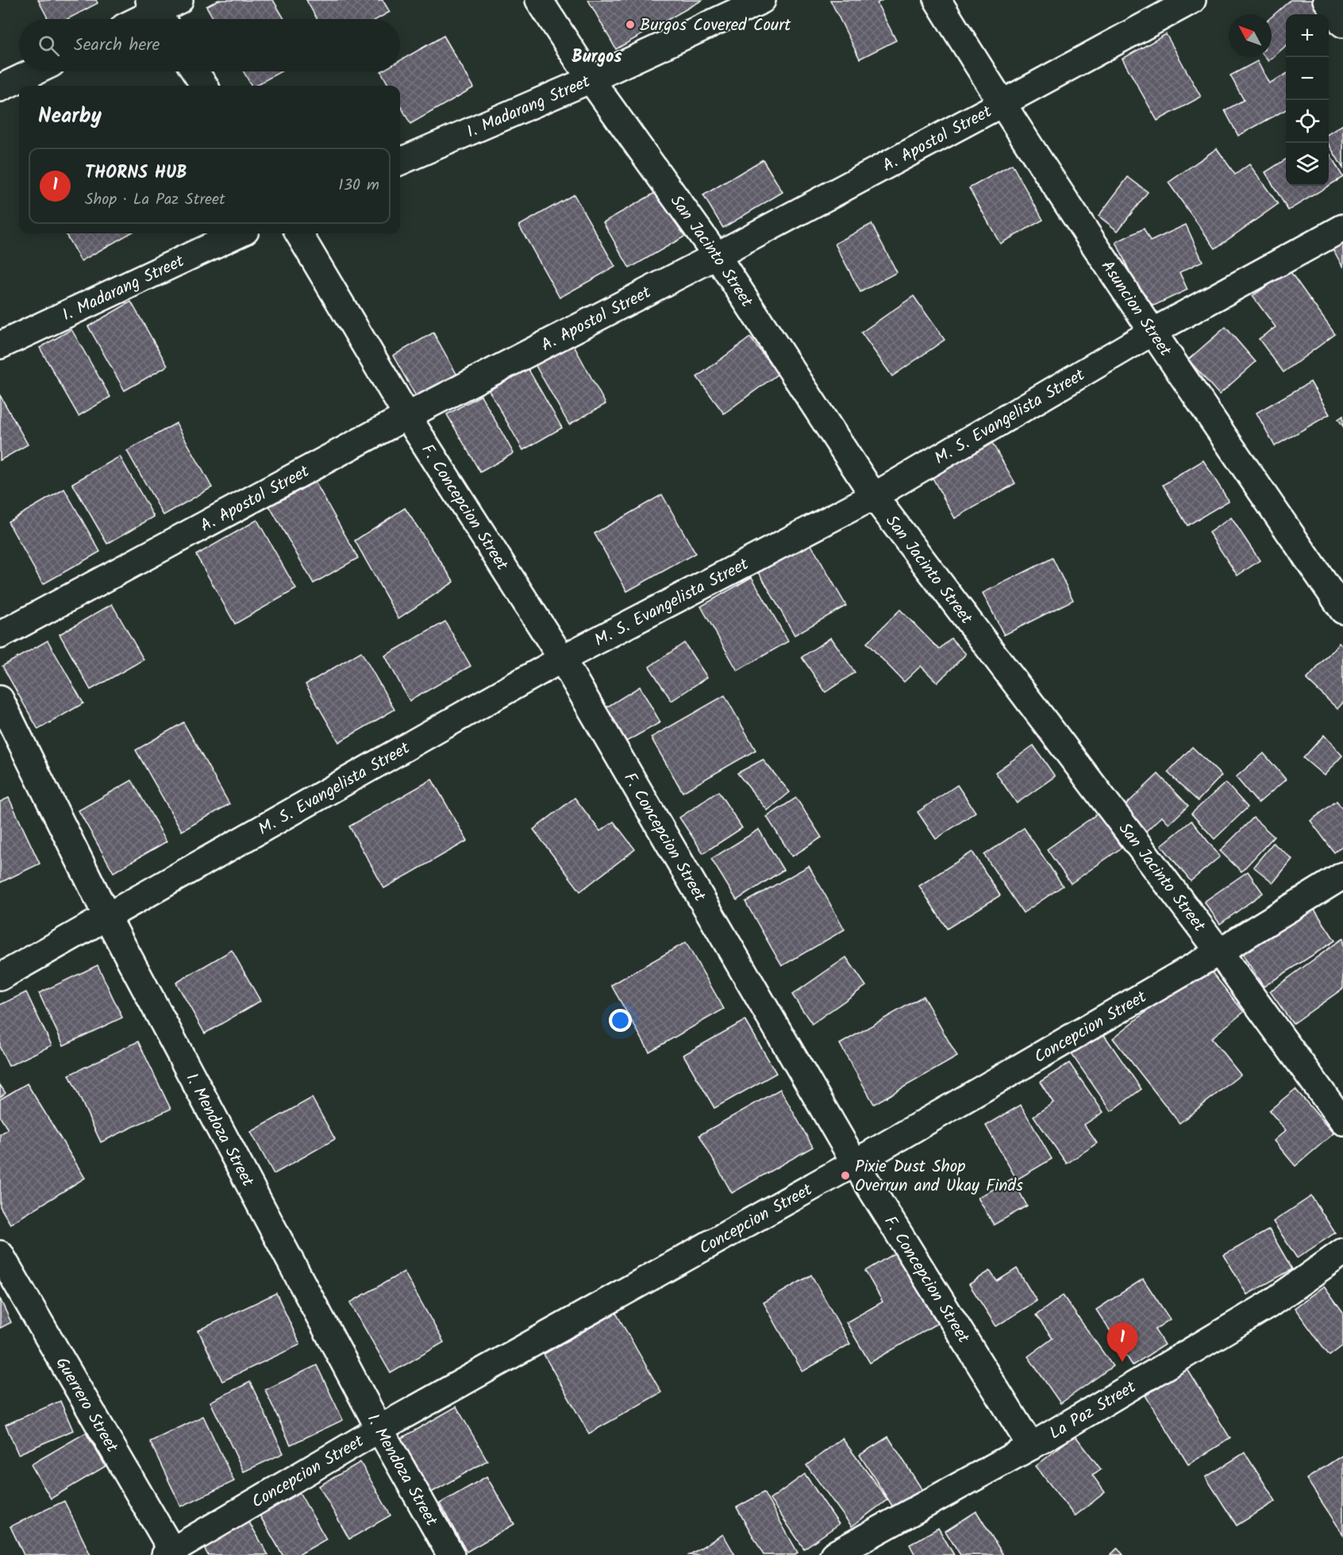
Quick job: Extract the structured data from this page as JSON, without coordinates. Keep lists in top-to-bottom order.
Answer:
{
  "streets": {
    "street": [
      "I. Madarang Street",
      "A. Apostol Street",
      "San Jacinto Street",
      "Asuncion Street",
      "M. S. Evangelista Street",
      "F. Concepcion Street",
      "Concepcion Street",
      "I. Mendoza Street",
      "Guerrero Street",
      "La Paz Street"
    ]
  },
  "crossings": [
    ["I. Madarang Street", "San Jacinto Street"],
    ["A. Apostol Street", "San Jacinto Street"],
    ["A. Apostol Street", "Asuncion Street"],
    ["A. Apostol Street", "F. Concepcion Street"],
    ["San Jacinto Street", "M. S. Evangelista Street"],
    ["San Jacinto Street", "Concepcion Street"],
    ["Asuncion Street", "M. S. Evangelista Street"],
    ["M. S. Evangelista Street", "F. Concepcion Street"],
    ["M. S. Evangelista Street", "I. Mendoza Street"],
    ["F. Concepcion Street", "Concepcion Street"],
    ["F. Concepcion Street", "La Paz Street"],
    ["Concepcion Street", "I. Mendoza Street"],
    ["Concepcion Street", "Guerrero Street"]
  ],
  "districts": ["Burgos"],
  "places": ["Burgos Covered Court", "Pixie Dust Shop Overrun and Ukay Finds"],
  "north": "top left",
  "page": {
    "map_buttons": ["+", "−"],
    "search": "Search here",
    "heading": "Nearby",
    "list": [
      {
        "mark": "1",
        "name": "THORNS HUB",
        "note": "Shop · La Paz Street",
        "value": "130 m"
      }
    ],
    "pins": "1"
  }
}
